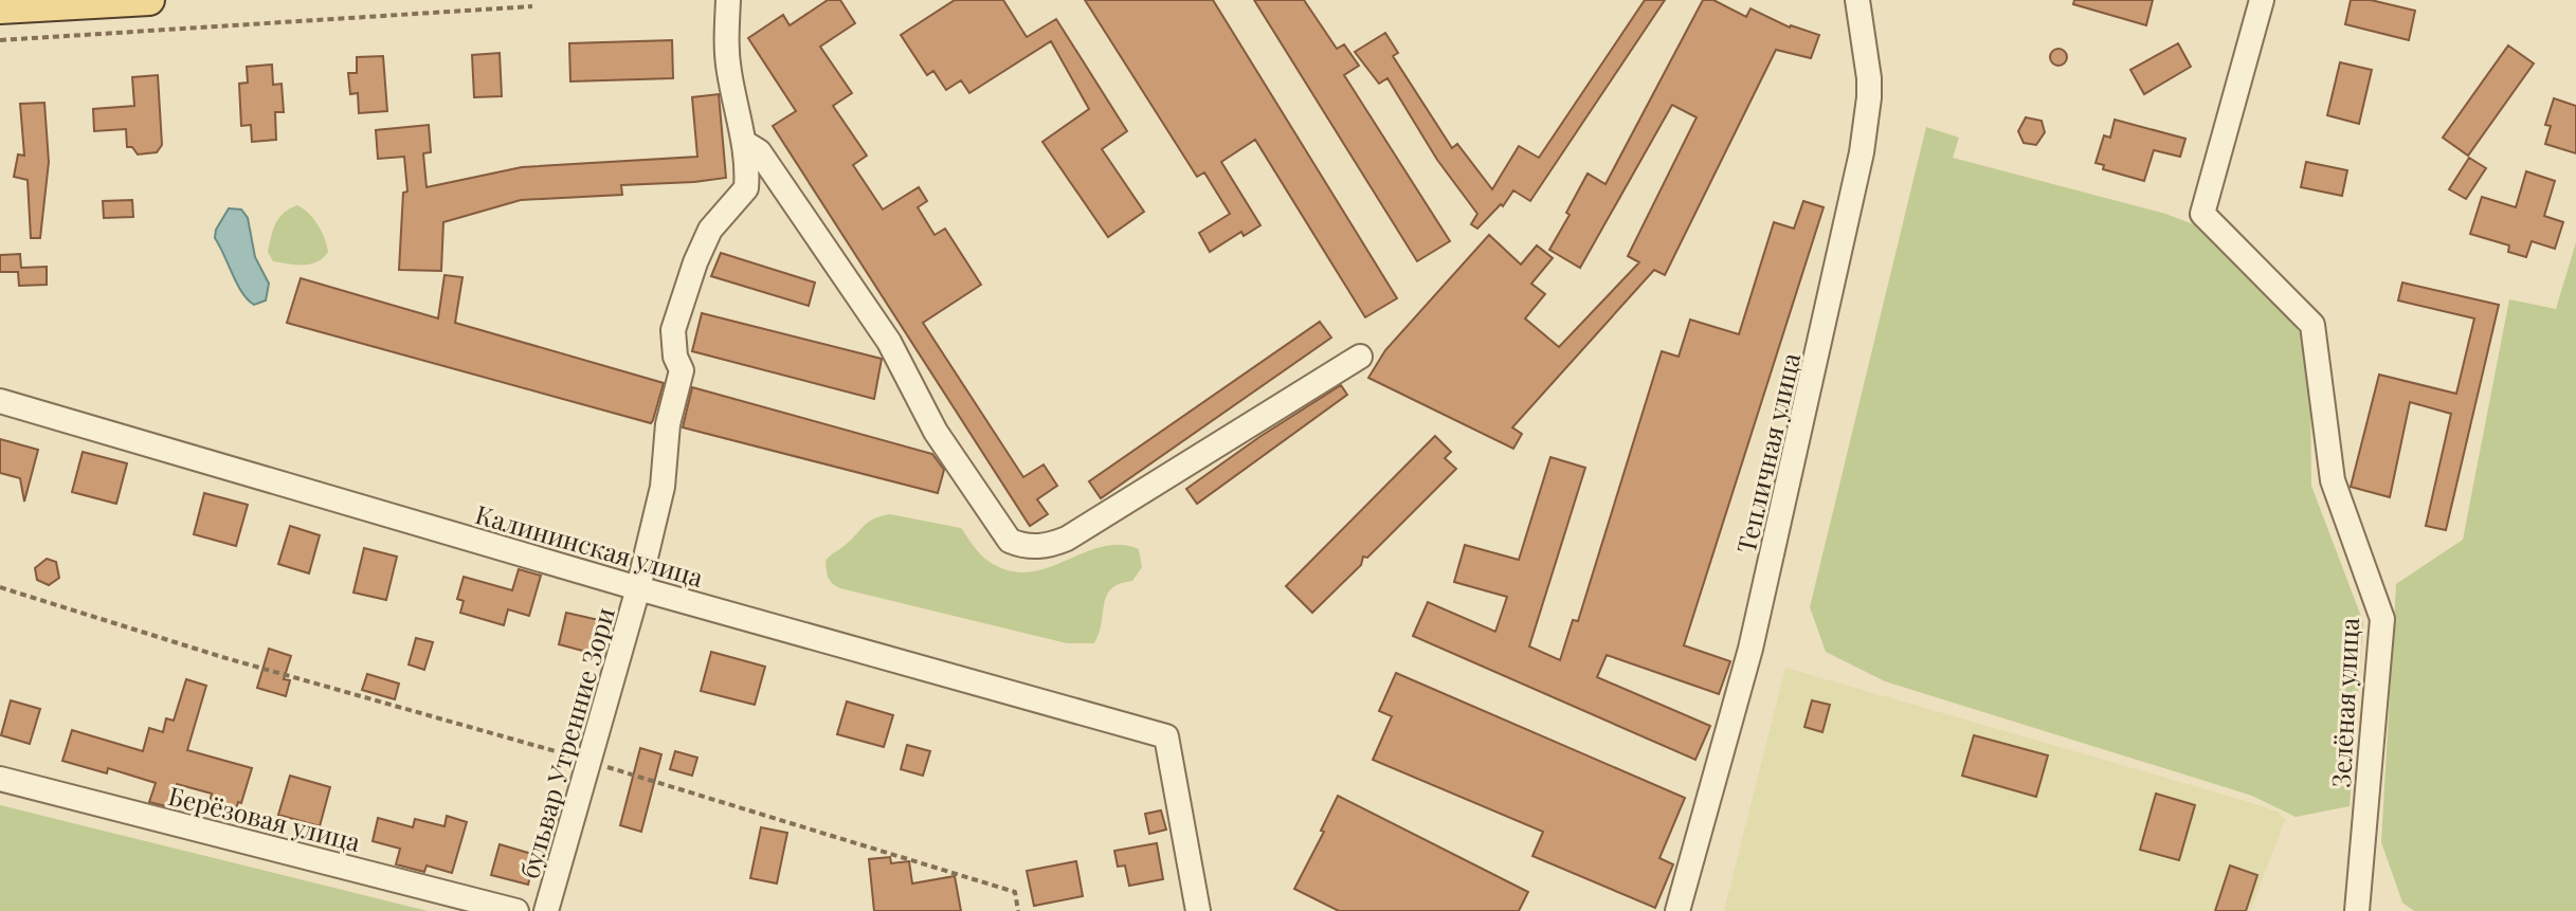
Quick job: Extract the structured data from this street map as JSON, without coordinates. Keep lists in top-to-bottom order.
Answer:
{
  "streets": {
    "street": [
      "Тепличная улица",
      "Калининская улица",
      "Зелёная улица",
      "бульвар Утренние Зори",
      "Берёзовая улица"
    ]
  },
  "crossings": [
    ["Калининская улица", "бульвар Утренние Зори"]
  ]
}
